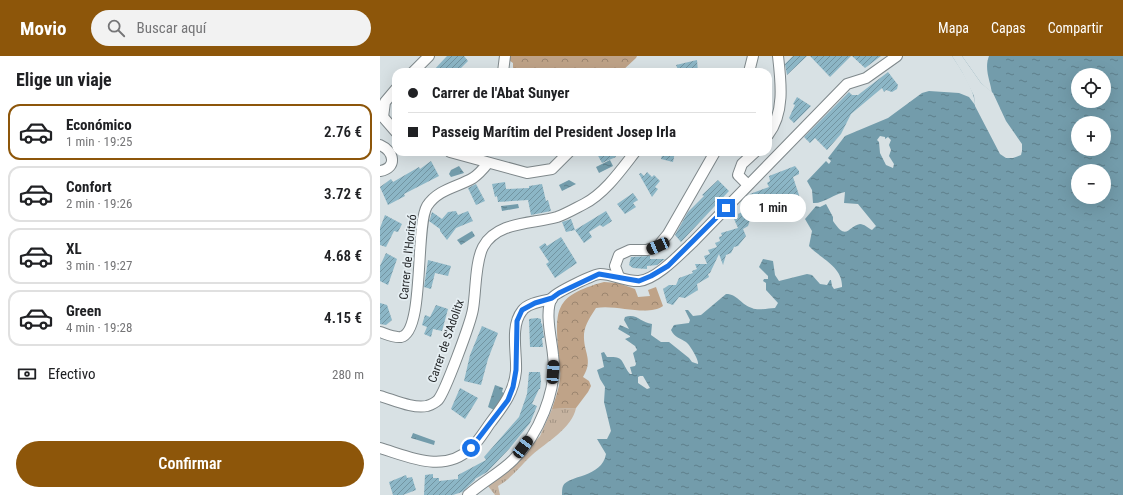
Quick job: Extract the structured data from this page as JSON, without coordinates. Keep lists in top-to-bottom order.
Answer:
{
  "streets": {
    "street": ["Carrer de l'Horitzó", "Carrer de S'Adolitx"]
  },
  "page": {
    "header": "Movio",
    "search": "Buscar aquí",
    "nav": ["Mapa", "Capas", "Compartir"],
    "heading": "Elige un viaje",
    "map_buttons": ["+", "−"],
    "banner": ["Carrer de l'Abat Sunyer", "Passeig Marítim del President Josep Irla"],
    "list": [
      {
        "name": "Económico",
        "note": "1 min · 19:25",
        "value": "2.76 €"
      },
      {
        "name": "Confort",
        "note": "2 min · 19:26",
        "value": "3.72 €"
      },
      {
        "name": "XL",
        "note": "3 min · 19:27",
        "value": "4.68 €"
      },
      {
        "name": "Green",
        "note": "4 min · 19:28",
        "value": "4.15 €"
      }
    ],
    "bubble": "1 min",
    "pay": ["Efectivo", "280 m"],
    "buttons": "Confirmar"
  }
}
